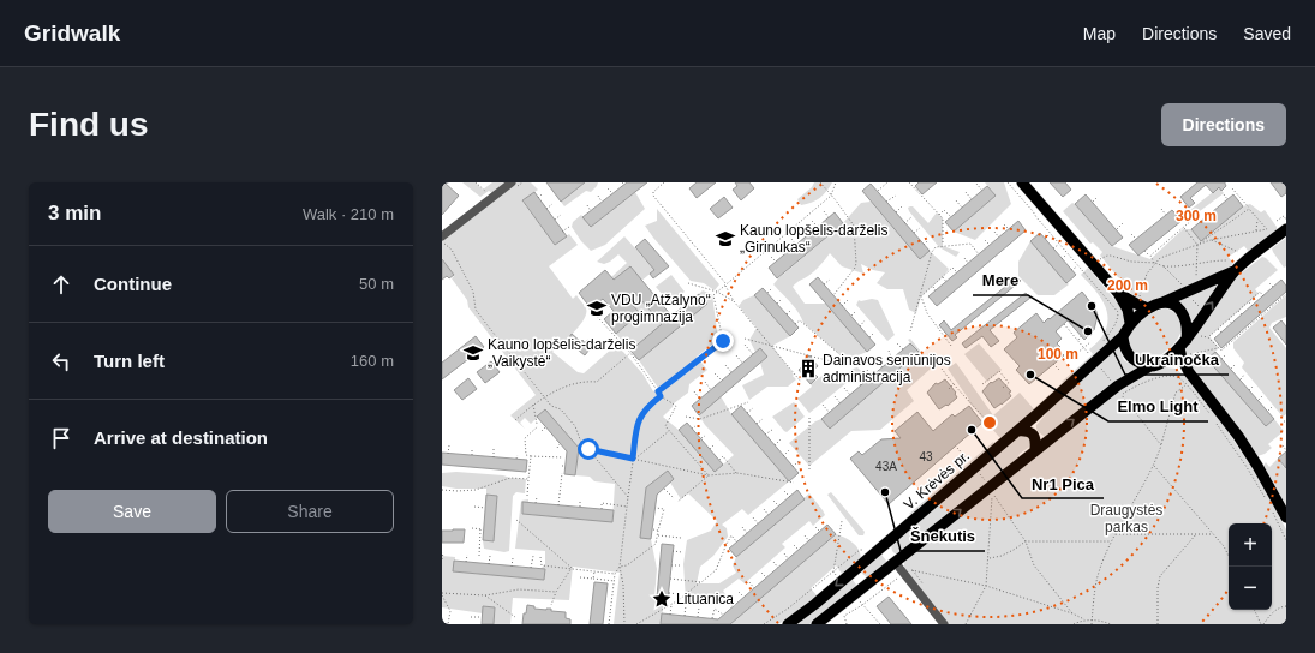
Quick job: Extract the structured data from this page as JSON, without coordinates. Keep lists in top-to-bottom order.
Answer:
{
  "streets": {
    "main road": ["V. Krėvės pr."]
  },
  "parks": ["Draugystės parkas"],
  "places": {
    "school or university": ["Kauno lopšelis-darželis „Girinukas“", "VDU „Atžalyno“ progimnazija", "Kauno lopšelis-darželis „Vaikystė“"],
    "other": [
      "Ukrainočka",
      "Mere",
      "Elmo Light",
      "Nr1 Pica",
      "Šnekutis"
    ],
    "building": ["Dainavos seniūnijos administracija"],
    "place": ["Lituanica"]
  },
  "house_numbers": ["43", "43A"],
  "page": {
    "header": "Gridwalk",
    "nav": ["Map", "Directions", "Saved"],
    "buttons": [
      "Directions",
      ["Save", "Share"]
    ],
    "title": "Find us",
    "heading": ["3 min", "Walk · 210 m"],
    "list": [
      ["Continue", "50 m"],
      ["Turn left", "160 m"],
      "Arrive at destination"
    ],
    "map_buttons": ["+", "−"]
  },
  "rings": ["300 m", "200 m", "100 m"]
}
